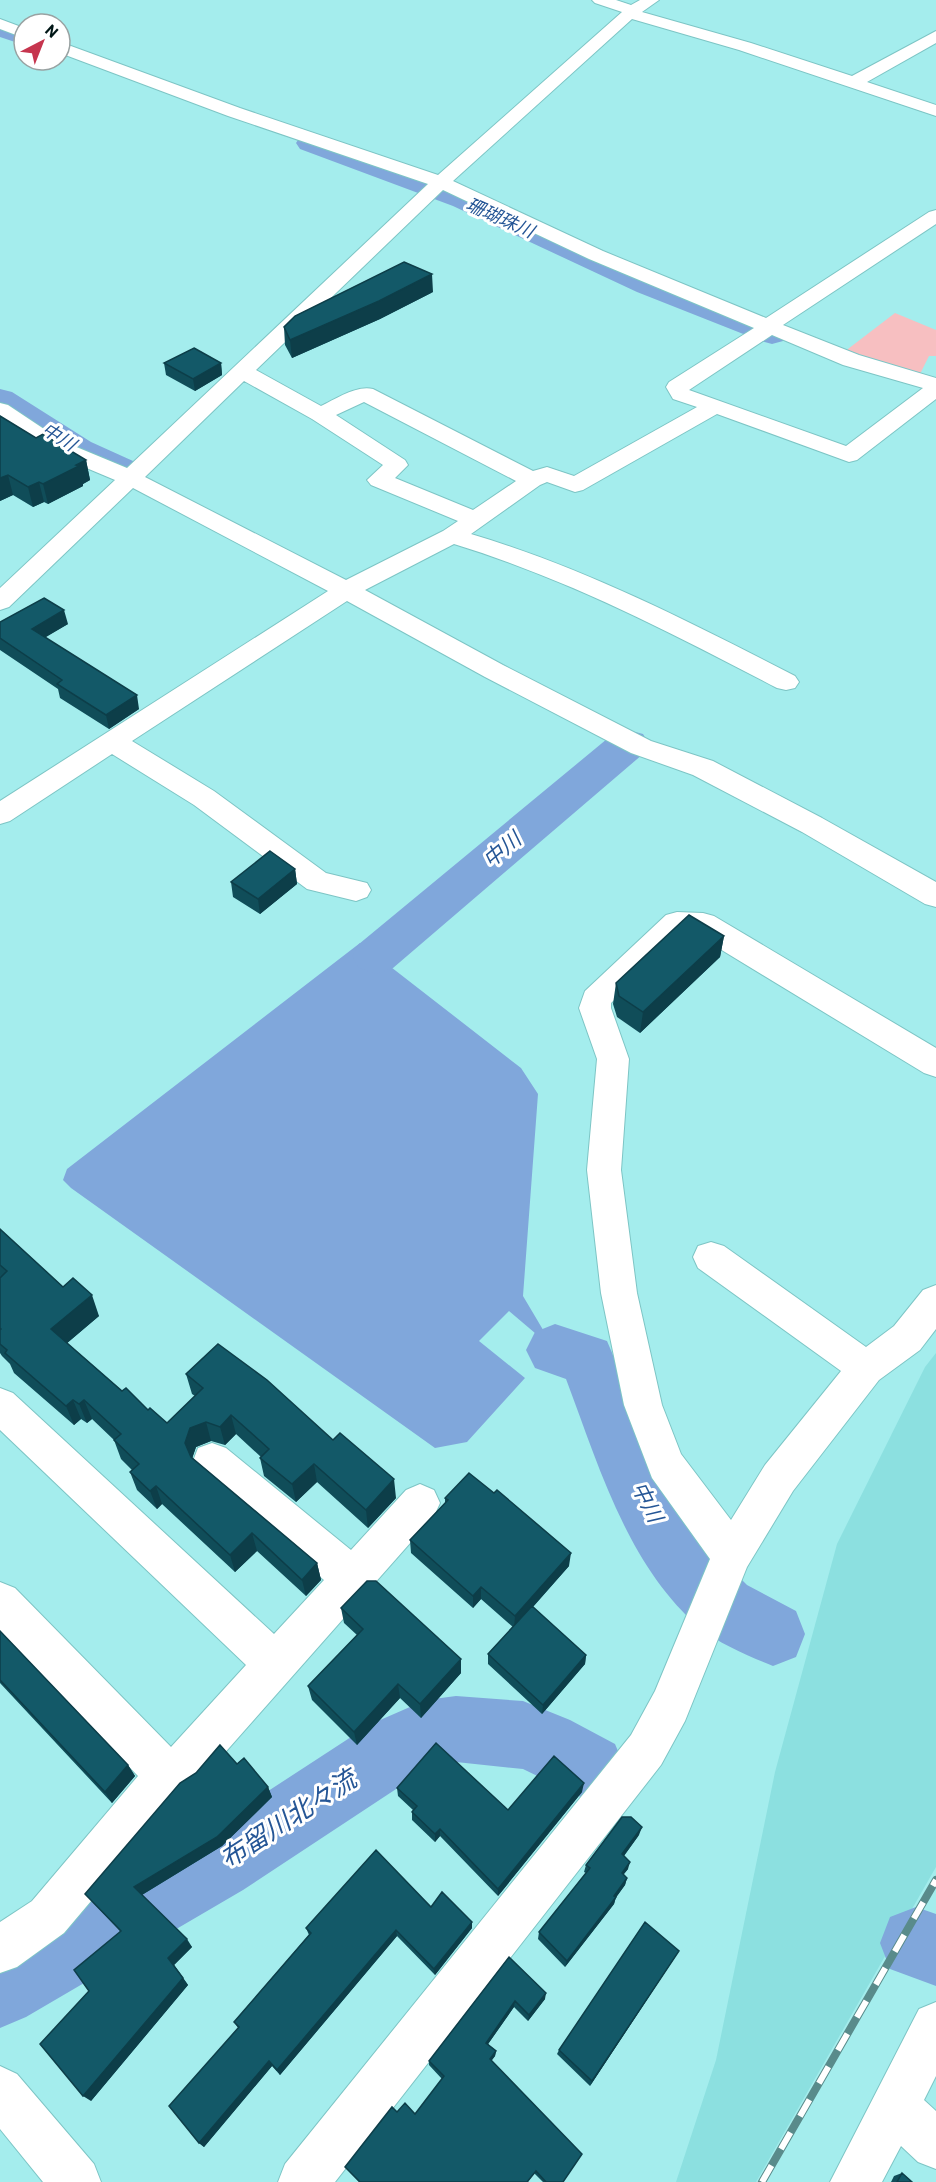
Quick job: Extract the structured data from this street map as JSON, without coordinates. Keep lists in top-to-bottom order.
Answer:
{
  "water": ["珊瑚珠川", "中川", "布留川北々流"],
  "north": "top right"
}
